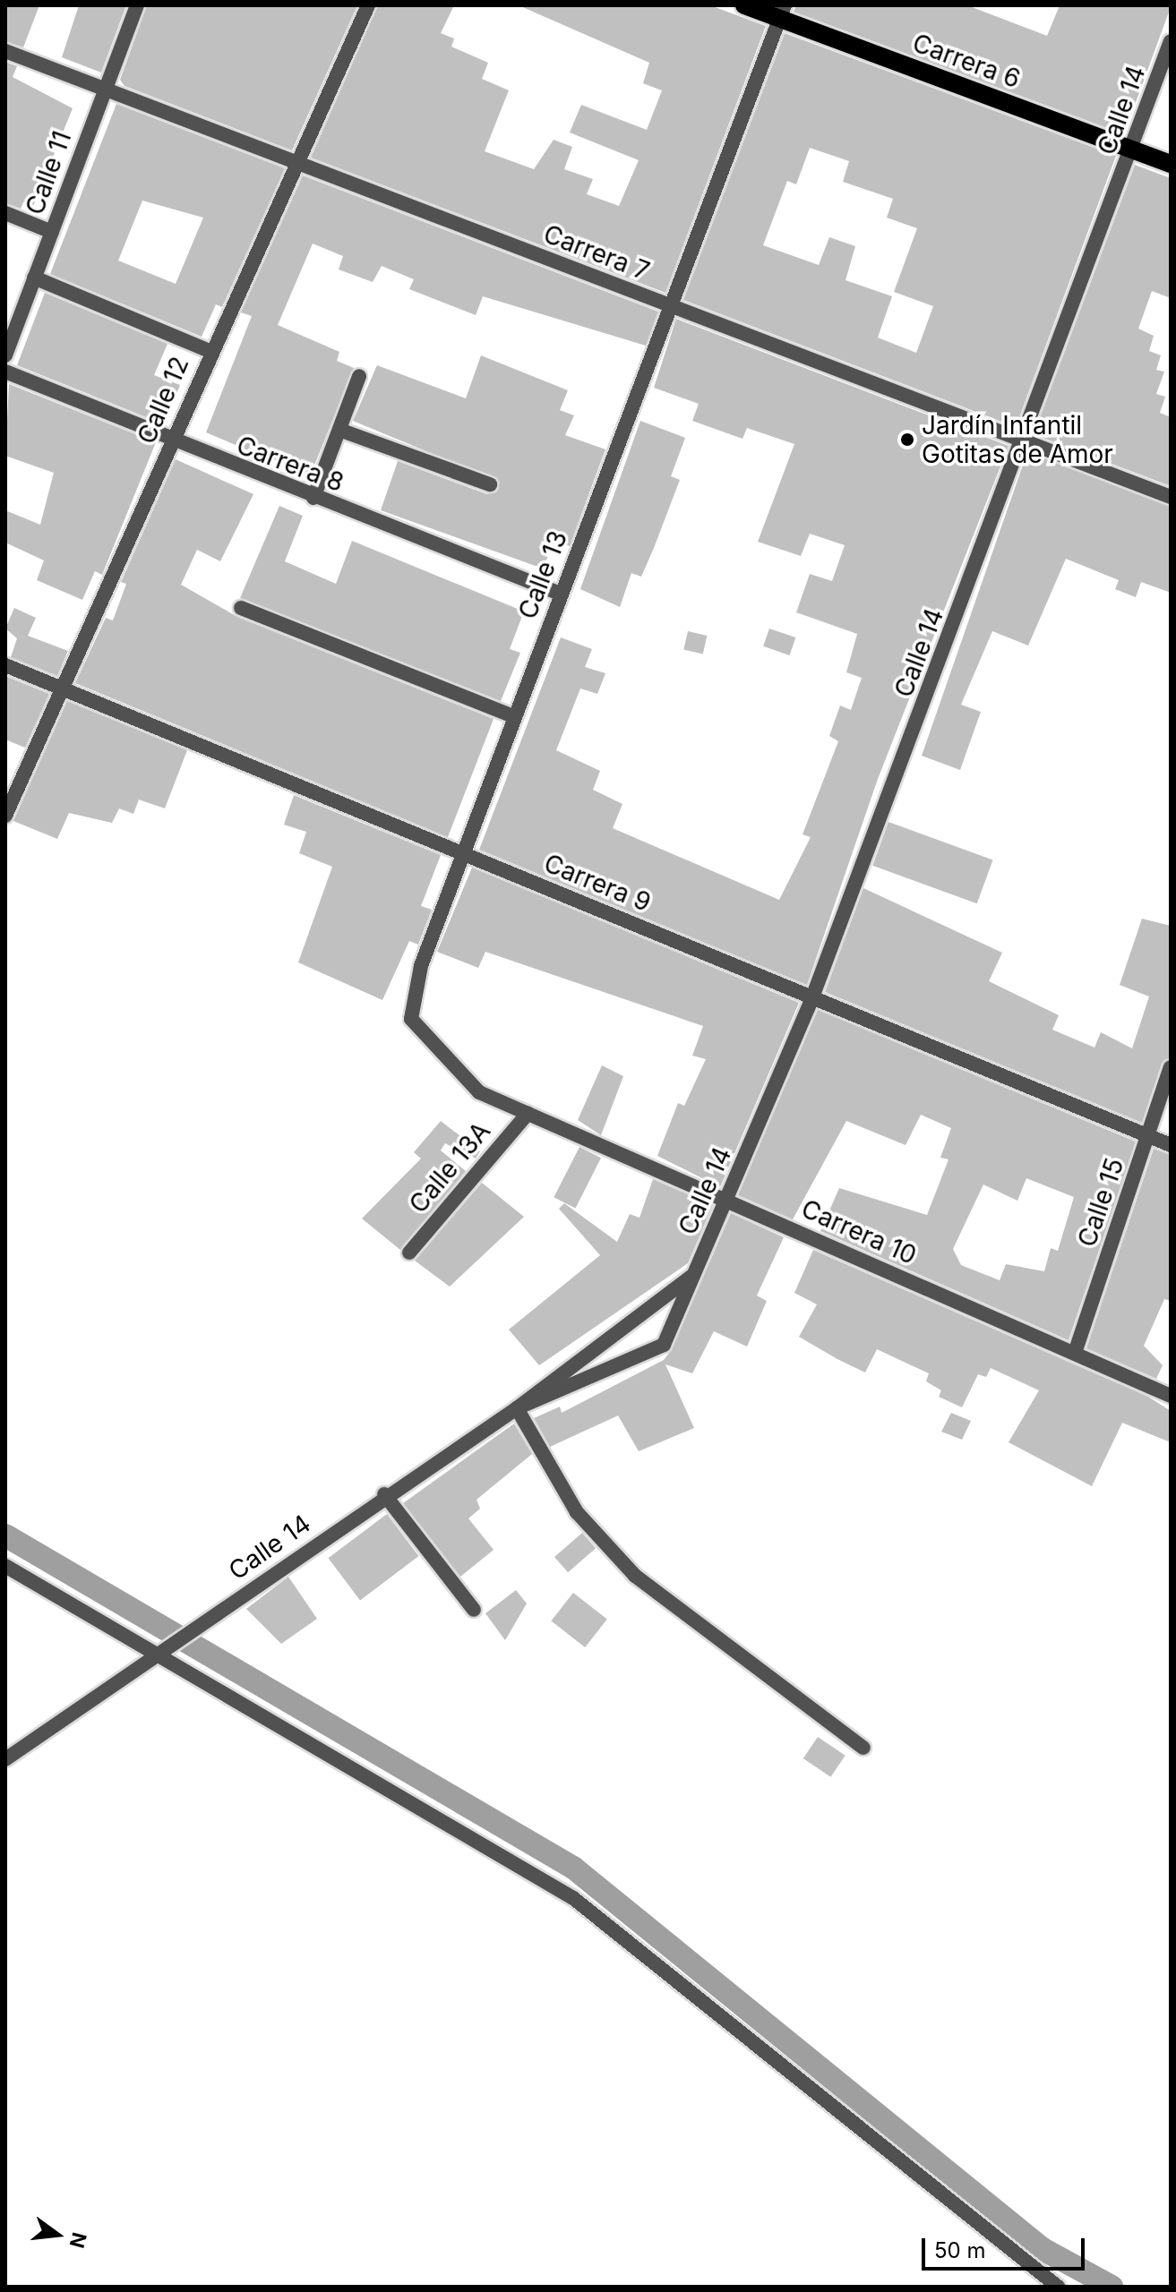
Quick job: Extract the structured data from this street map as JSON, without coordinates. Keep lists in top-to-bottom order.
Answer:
{
  "streets": {
    "main road": ["Carrera 6"],
    "street": [
      "Calle 14",
      "Calle 11",
      "Carrera 7",
      "Calle 12",
      "Carrera 8",
      "Calle 13",
      "Carrera 9",
      "Calle 13A",
      "Calle 15",
      "Carrera 10"
    ]
  },
  "crossings": [
    ["Carrera 6", "Calle 14"],
    ["Carrera 6", "Calle 13"],
    ["Calle 14", "Carrera 7"],
    ["Calle 14", "Carrera 9"],
    ["Calle 14", "Carrera 10"],
    ["Calle 11", "Carrera 7"],
    ["Carrera 7", "Calle 12"],
    ["Carrera 7", "Calle 13"],
    ["Calle 12", "Carrera 8"],
    ["Calle 12", "Carrera 9"],
    ["Carrera 8", "Calle 13"],
    ["Calle 13", "Carrera 9"],
    ["Calle 13", "Calle 13A"],
    ["Calle 13", "Carrera 10"],
    ["Carrera 9", "Calle 15"],
    ["Calle 13A", "Carrera 10"],
    ["Calle 15", "Carrera 10"]
  ],
  "places": ["Jardín Infantil Gotitas de Amor"],
  "scale_bar": "50 m",
  "north": "right"
}
